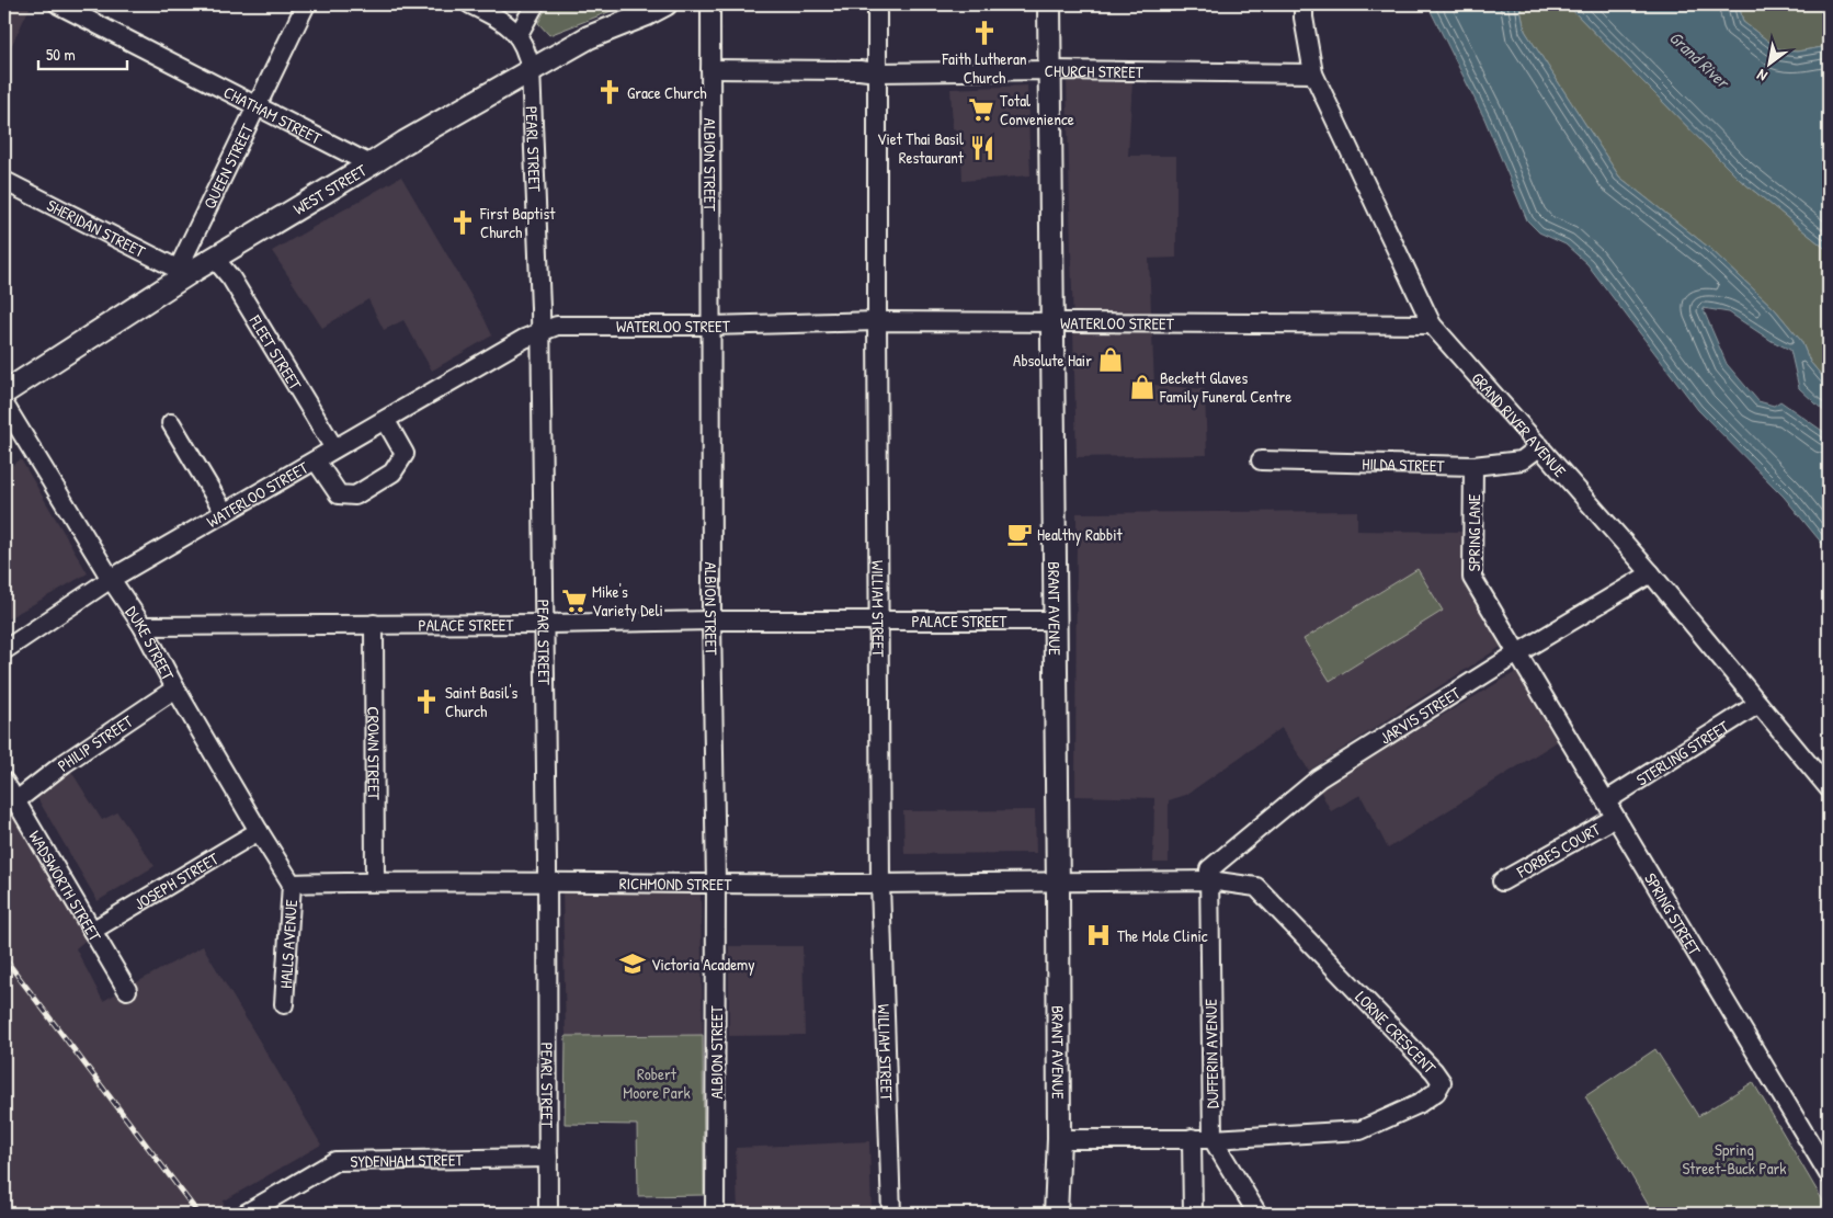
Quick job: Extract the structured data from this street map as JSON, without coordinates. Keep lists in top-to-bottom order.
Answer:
{
  "streets": {
    "main road": ["WEST STREET", "BRANT AVENUE"],
    "street": [
      "CHURCH STREET",
      "CHATHAM STREET",
      "PEARL STREET",
      "ALBION STREET",
      "QUEEN STREET",
      "SHERIDAN STREET",
      "WATERLOO STREET",
      "FLEET STREET",
      "GRAND RIVER AVENUE",
      "HILDA STREET",
      "SPRING LANE",
      "WILLIAM STREET",
      "PALACE STREET",
      "DUKE STREET",
      "JARVIS STREET",
      "PHILIP STREET",
      "STERLING STREET",
      "CROWN STREET",
      "FORBES COURT",
      "JOSEPH STREET",
      "RICHMOND STREET",
      "WADSWORTH STREET",
      "SPRING STREET",
      "HALLS AVENUE",
      "LORNE CRESCENT",
      "DUFFERIN AVENUE",
      "SYDENHAM STREET"
    ]
  },
  "crossings": [
    ["CHURCH STREET", "ALBION STREET"],
    ["CHURCH STREET", "GRAND RIVER AVENUE"],
    ["CHURCH STREET", "WILLIAM STREET"],
    ["CHURCH STREET", "BRANT AVENUE"],
    ["CHATHAM STREET", "QUEEN STREET"],
    ["CHATHAM STREET", "WEST STREET"],
    ["PEARL STREET", "WEST STREET"],
    ["PEARL STREET", "WATERLOO STREET"],
    ["PEARL STREET", "PALACE STREET"],
    ["PEARL STREET", "RICHMOND STREET"],
    ["PEARL STREET", "SYDENHAM STREET"],
    ["ALBION STREET", "WATERLOO STREET"],
    ["ALBION STREET", "PALACE STREET"],
    ["ALBION STREET", "RICHMOND STREET"],
    ["QUEEN STREET", "WEST STREET"],
    ["QUEEN STREET", "SHERIDAN STREET"],
    ["WEST STREET", "SHERIDAN STREET"],
    ["WEST STREET", "FLEET STREET"],
    ["WATERLOO STREET", "FLEET STREET"],
    ["WATERLOO STREET", "GRAND RIVER AVENUE"],
    ["WATERLOO STREET", "WILLIAM STREET"],
    ["WATERLOO STREET", "BRANT AVENUE"],
    ["WATERLOO STREET", "DUKE STREET"],
    ["GRAND RIVER AVENUE", "HILDA STREET"],
    ["GRAND RIVER AVENUE", "JARVIS STREET"],
    ["GRAND RIVER AVENUE", "STERLING STREET"],
    ["HILDA STREET", "SPRING LANE"],
    ["SPRING LANE", "JARVIS STREET"],
    ["SPRING LANE", "SPRING STREET"],
    ["WILLIAM STREET", "PALACE STREET"],
    ["WILLIAM STREET", "RICHMOND STREET"],
    ["BRANT AVENUE", "PALACE STREET"],
    ["BRANT AVENUE", "RICHMOND STREET"],
    ["BRANT AVENUE", "LORNE CRESCENT"],
    ["PALACE STREET", "DUKE STREET"],
    ["PALACE STREET", "CROWN STREET"],
    ["DUKE STREET", "PHILIP STREET"],
    ["DUKE STREET", "JOSEPH STREET"],
    ["DUKE STREET", "RICHMOND STREET"],
    ["DUKE STREET", "HALLS AVENUE"],
    ["JARVIS STREET", "SPRING STREET"],
    ["JARVIS STREET", "LORNE CRESCENT"],
    ["JARVIS STREET", "DUFFERIN AVENUE"],
    ["PHILIP STREET", "WADSWORTH STREET"],
    ["STERLING STREET", "SPRING STREET"],
    ["CROWN STREET", "RICHMOND STREET"],
    ["FORBES COURT", "SPRING STREET"],
    ["JOSEPH STREET", "WADSWORTH STREET"],
    ["RICHMOND STREET", "HALLS AVENUE"],
    ["RICHMOND STREET", "LORNE CRESCENT"],
    ["LORNE CRESCENT", "DUFFERIN AVENUE"]
  ],
  "water": ["Grand River"],
  "parks": ["Robert Moore Park", "Spring Street-Buck Park"],
  "places": {
    "church": [
      "Faith Lutheran Church",
      "Grace Church",
      "First Baptist Church",
      "Saint Basil's Church"
    ],
    "supermarket": ["Total Convenience", "Mike's Variety Deli"],
    "restaurant": ["Viet Thai Basil Restaurant"],
    "shop": ["Absolute Hair", "Beckett Glaves Family Funeral Centre"],
    "cafe": ["Healthy Rabbit"],
    "hospital": ["The Mole Clinic"],
    "school or university": ["Victoria Academy"]
  },
  "scale_bar": "50 m",
  "north": "bottom left"
}
